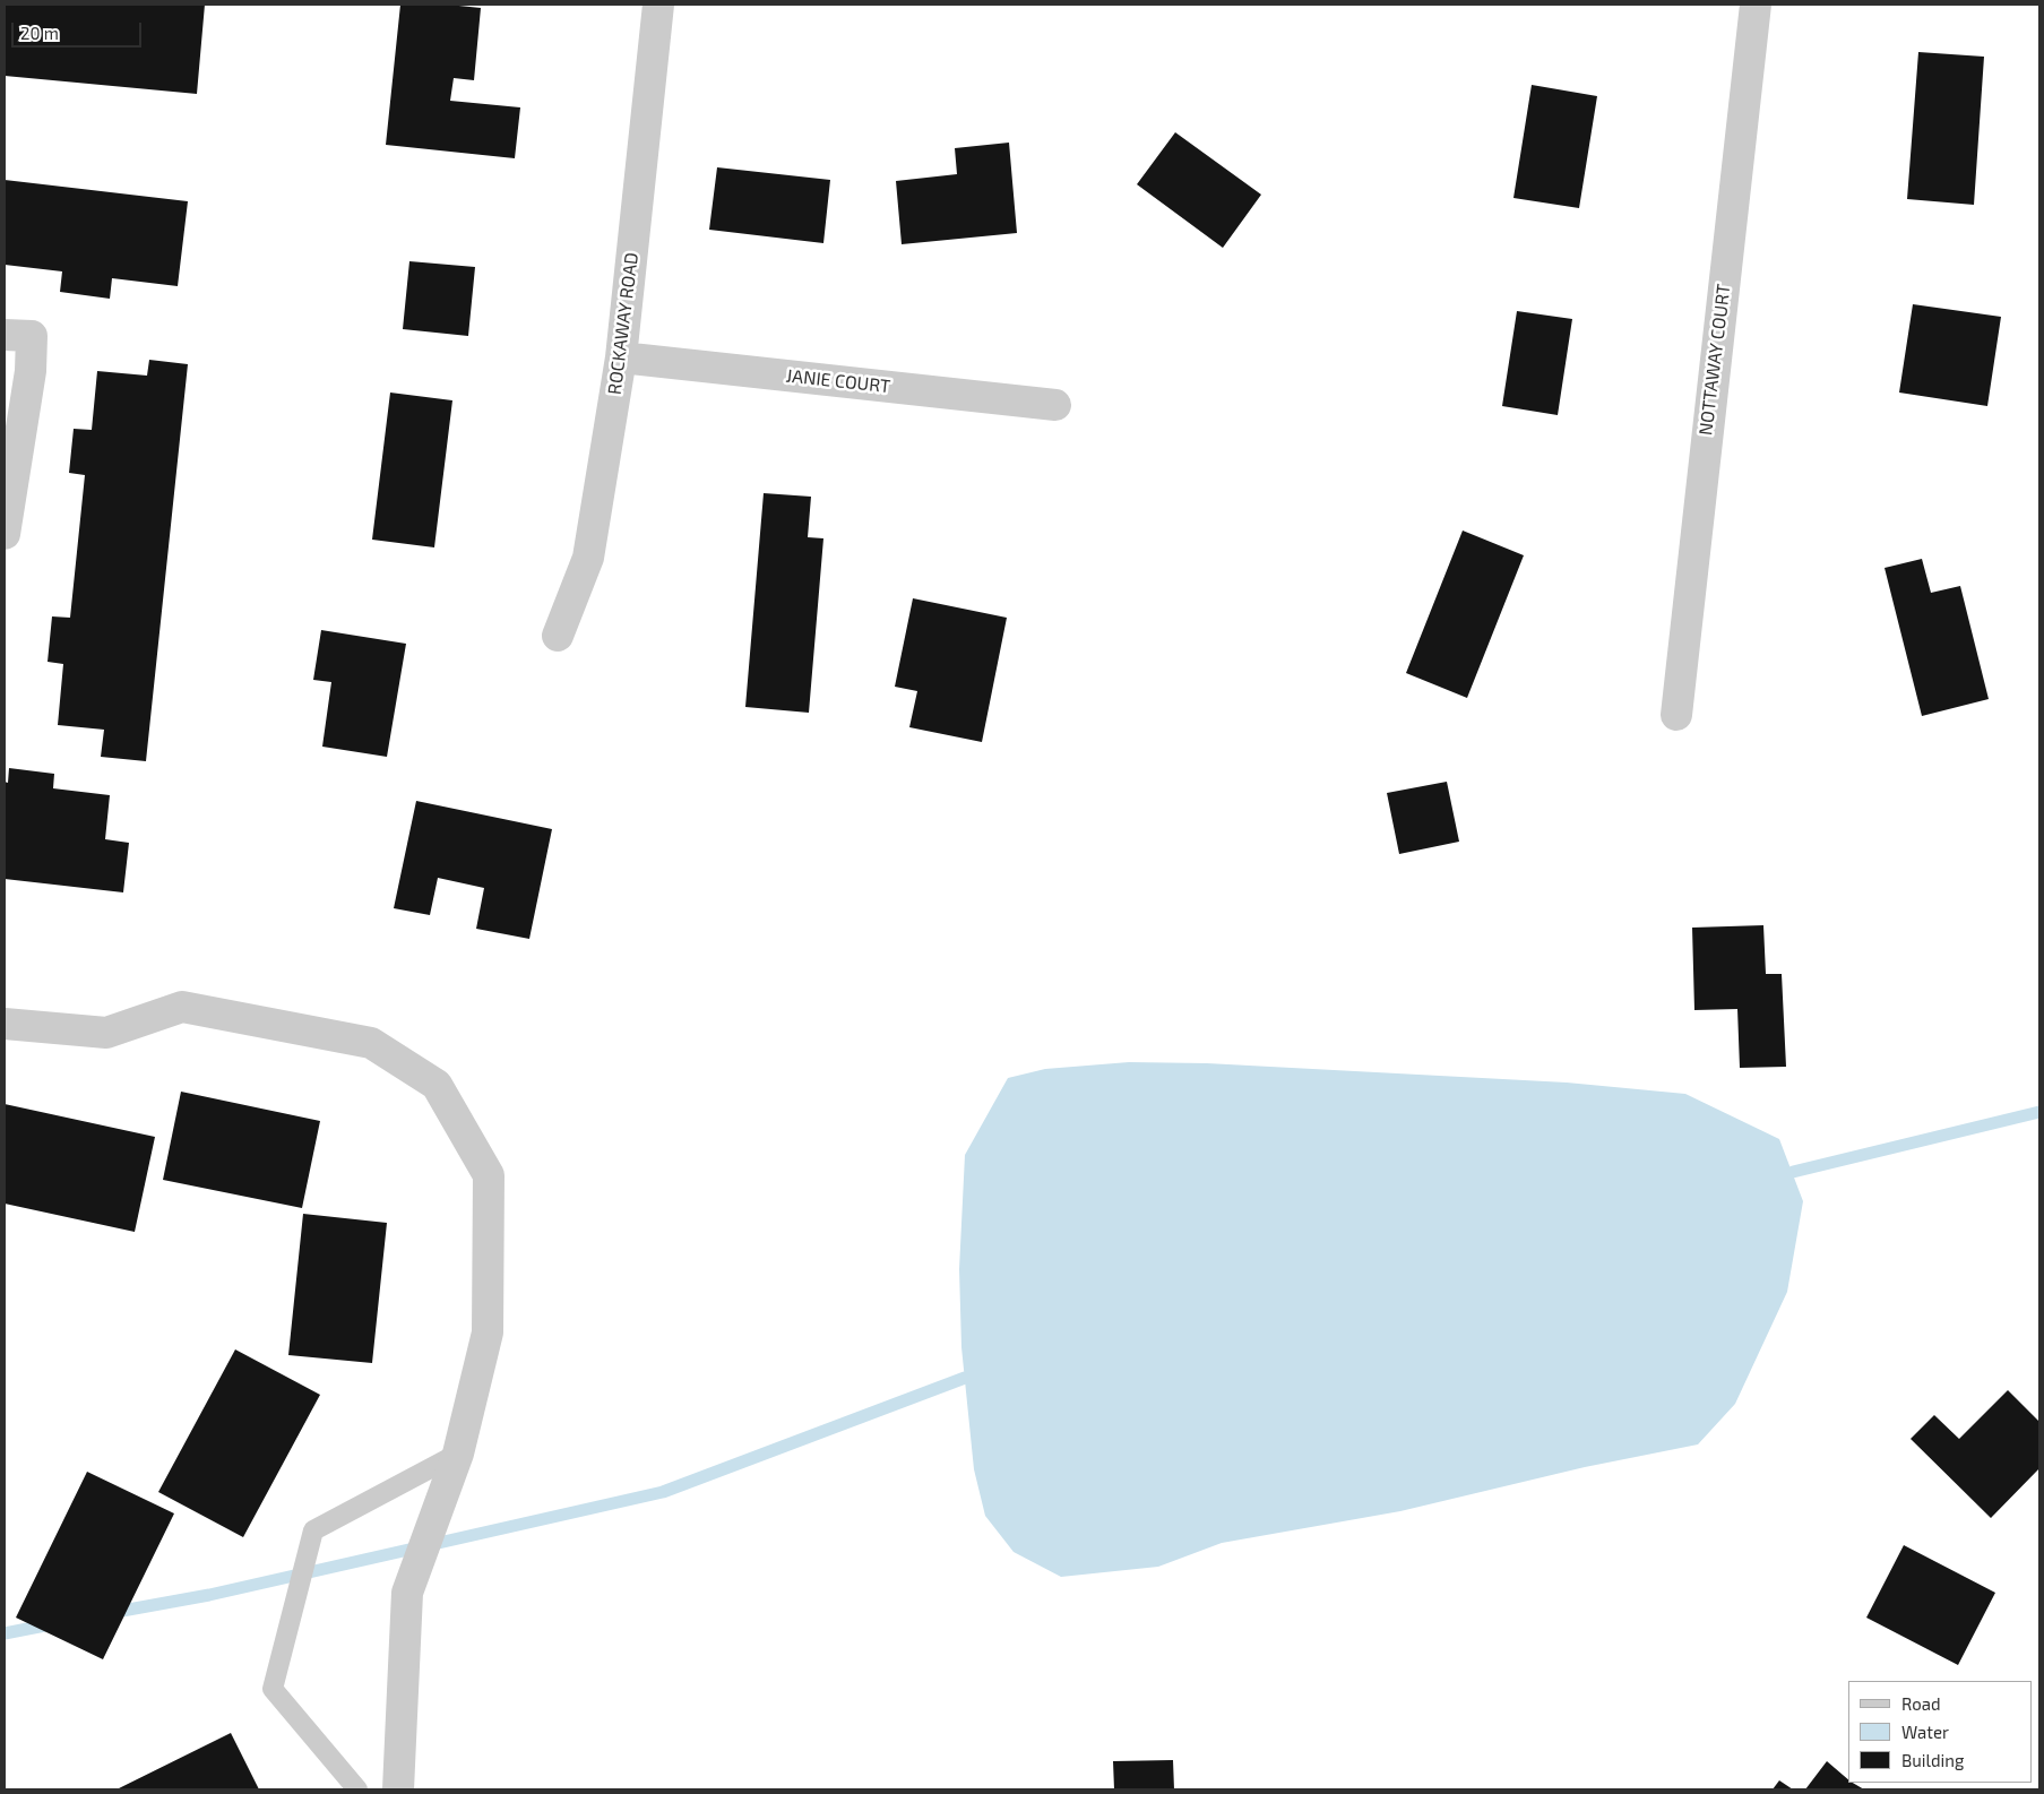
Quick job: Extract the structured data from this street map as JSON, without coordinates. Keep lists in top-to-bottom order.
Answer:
{
  "streets": {
    "street": ["ROCKAWAY ROAD", "NOTTAWAY COURT", "JANIE COURT"]
  },
  "crossings": [
    ["ROCKAWAY ROAD", "JANIE COURT"]
  ],
  "legend": ["Road", "Water", "Building"],
  "scale_bar": "20 m"
}
